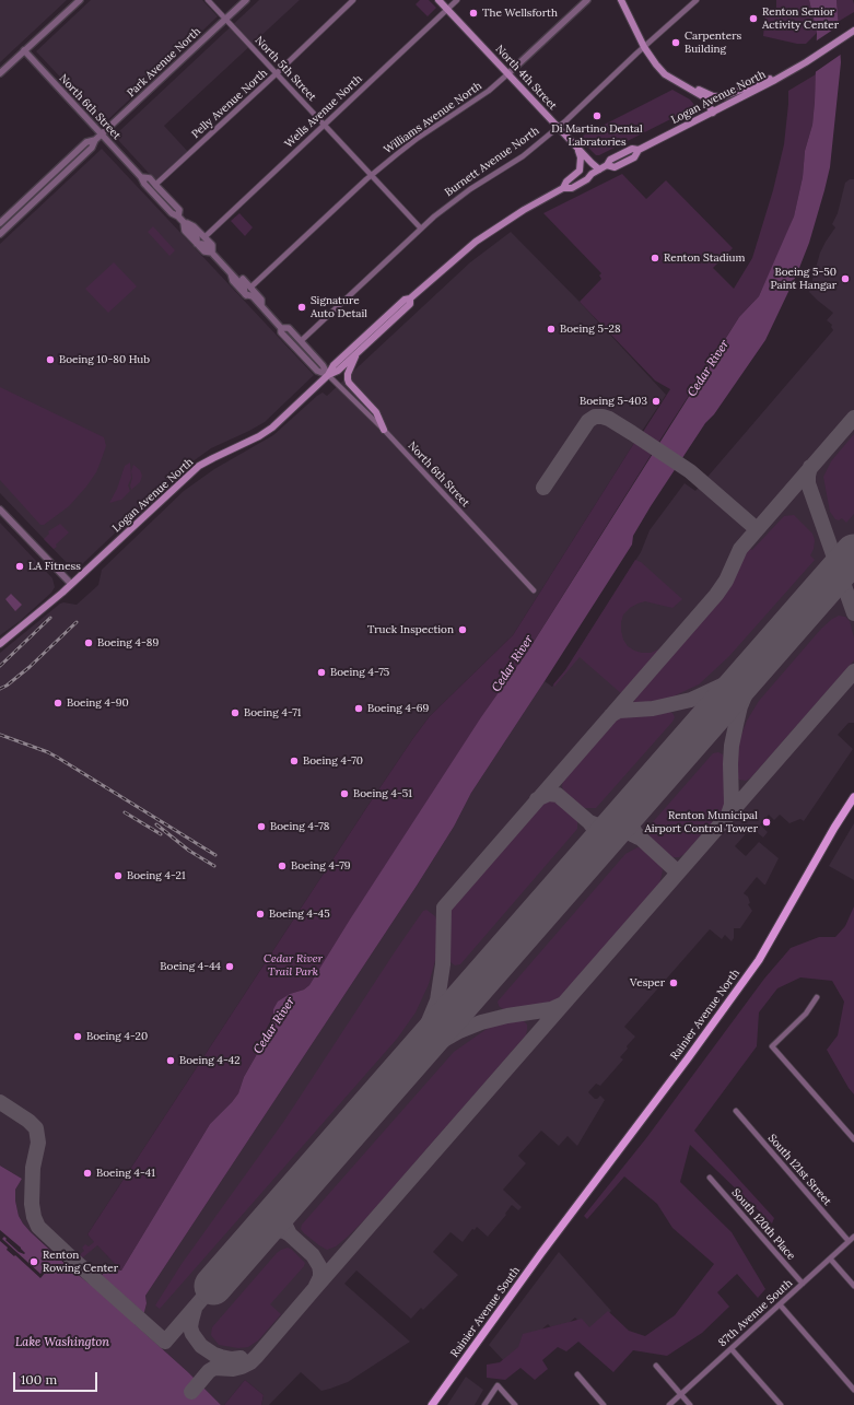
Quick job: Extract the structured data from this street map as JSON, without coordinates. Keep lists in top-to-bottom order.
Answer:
{
  "streets": {
    "main road": [
      "North 4th Street",
      "Logan Avenue North",
      "Rainier Avenue North",
      "Rainier Avenue South"
    ],
    "street": [
      "Park Avenue North",
      "North 5th Street",
      "Pelly Avenue North",
      "North 6th Street",
      "Wells Avenue North",
      "Williams Avenue North",
      "Burnett Avenue North",
      "South 121st Street",
      "South 120th Place",
      "87th Avenue South"
    ]
  },
  "crossings": [
    ["Park Avenue North", "North 5th Street"],
    ["Park Avenue North", "North 6th Street"],
    ["North 5th Street", "Pelly Avenue North"],
    ["North 5th Street", "Wells Avenue North"],
    ["North 5th Street", "Williams Avenue North"],
    ["North 5th Street", "Burnett Avenue North"],
    ["North 4th Street", "Logan Avenue North"],
    ["North 4th Street", "Wells Avenue North"],
    ["North 4th Street", "Williams Avenue North"],
    ["North 4th Street", "Burnett Avenue North"],
    ["Logan Avenue North", "North 6th Street"],
    ["Pelly Avenue North", "North 6th Street"],
    ["North 6th Street", "Wells Avenue North"],
    ["North 6th Street", "Williams Avenue North"],
    ["North 6th Street", "Burnett Avenue North"],
    ["Rainier Avenue North", "Rainier Avenue South"],
    ["South 121st Street", "87th Avenue South"],
    ["South 120th Place", "87th Avenue South"]
  ],
  "water": ["Cedar River", "Lake Washington"],
  "parks": ["Cedar River Trail Park"],
  "places": [
    "The Wellsforth",
    "Renton Senior Activity Center",
    "Carpenters Building",
    "Di Martino Dental Labratories",
    "Renton Stadium",
    "Boeing 5-50 Paint Hangar",
    "Signature Auto Detail",
    "Boeing 5-28",
    "Boeing 10-80 Hub",
    "Boeing 5-403",
    "LA Fitness",
    "Truck Inspection",
    "Boeing 4-89",
    "Boeing 4-75",
    "Boeing 4-90",
    "Boeing 4-69",
    "Boeing 4-71",
    "Boeing 4-70",
    "Boeing 4-51",
    "Renton Municipal Airport Control Tower",
    "Boeing 4-78",
    "Boeing 4-79",
    "Boeing 4-21",
    "Boeing 4-45",
    "Boeing 4-44",
    "Vesper",
    "Boeing 4-20",
    "Boeing 4-42",
    "Boeing 4-41",
    "Renton Rowing Center"
  ],
  "scale_bar": "100 m"
}
